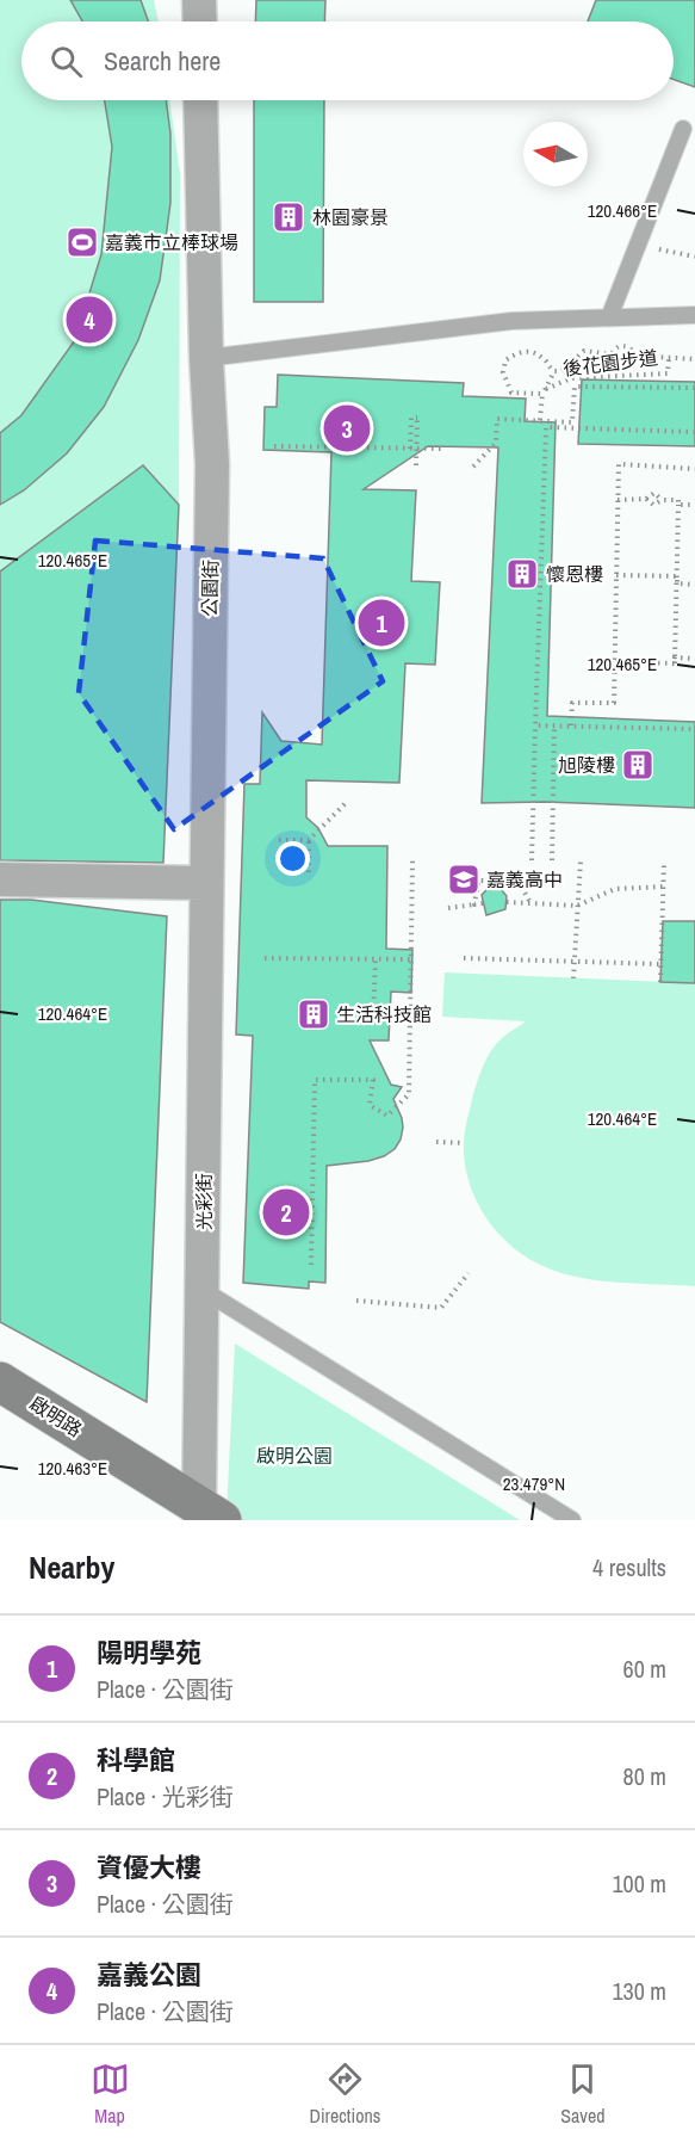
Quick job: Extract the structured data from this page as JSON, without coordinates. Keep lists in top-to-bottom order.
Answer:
{
  "streets": {
    "street": ["公園街", "光彩街", "啟明路"],
    "path": ["後花園步道"]
  },
  "crossings": [
    ["公園街", "光彩街"],
    ["光彩街", "啟明路"]
  ],
  "parks": ["啟明公園"],
  "places": {
    "building": [
      "林園豪景",
      "懷恩樓",
      "旭陵樓",
      "生活科技館"
    ],
    "sports": ["嘉義市立棒球場"],
    "school or university": ["嘉義高中"]
  },
  "north": "left",
  "page": {
    "search": "Search here",
    "pins": [
      "4",
      "3",
      "1",
      "2"
    ],
    "heading": ["Nearby", "4 results"],
    "list": [
      {
        "mark": "1",
        "name": "陽明學苑",
        "note": "Place · 公園街",
        "value": "60 m"
      },
      {
        "mark": "2",
        "name": "科學館",
        "note": "Place · 光彩街",
        "value": "80 m"
      },
      {
        "mark": "3",
        "name": "資優大樓",
        "note": "Place · 公園街",
        "value": "100 m"
      },
      {
        "mark": "4",
        "name": "嘉義公園",
        "note": "Place · 公園街",
        "value": "130 m"
      }
    ],
    "nav": ["Map", "Directions", "Saved"]
  },
  "coordinates": [
    "120.466°E",
    "120.465°E",
    "120.464°E",
    "120.463°E",
    "23.479°N"
  ]
}
